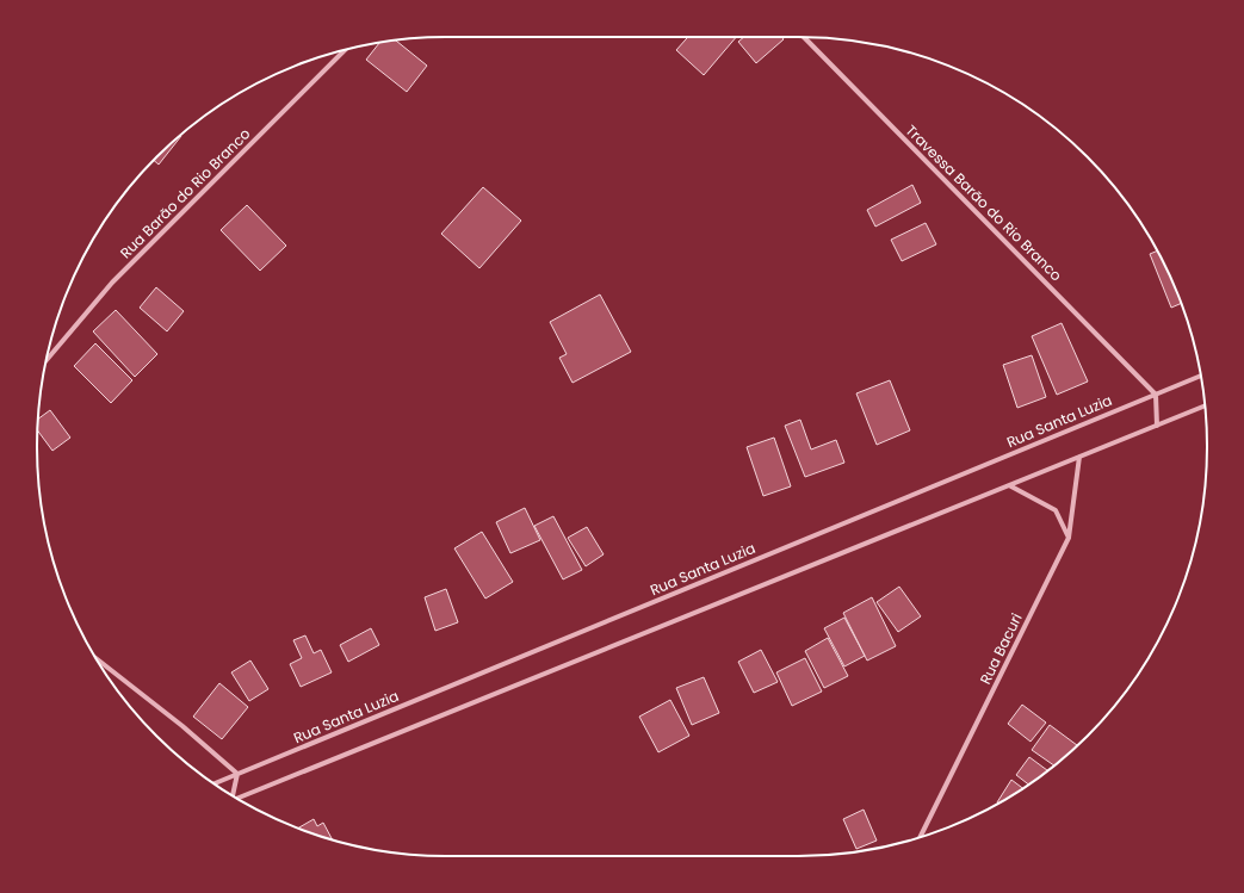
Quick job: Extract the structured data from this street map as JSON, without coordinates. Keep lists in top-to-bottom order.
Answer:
{
  "streets": {
    "street": [
      "Rua Barão do Rio Branco",
      "Travessa Barão do Rio Branco",
      "Rua Santa Luzia",
      "Rua Bacuri"
    ]
  },
  "crossings": [
    ["Travessa Barão do Rio Branco", "Rua Santa Luzia"]
  ]
}
